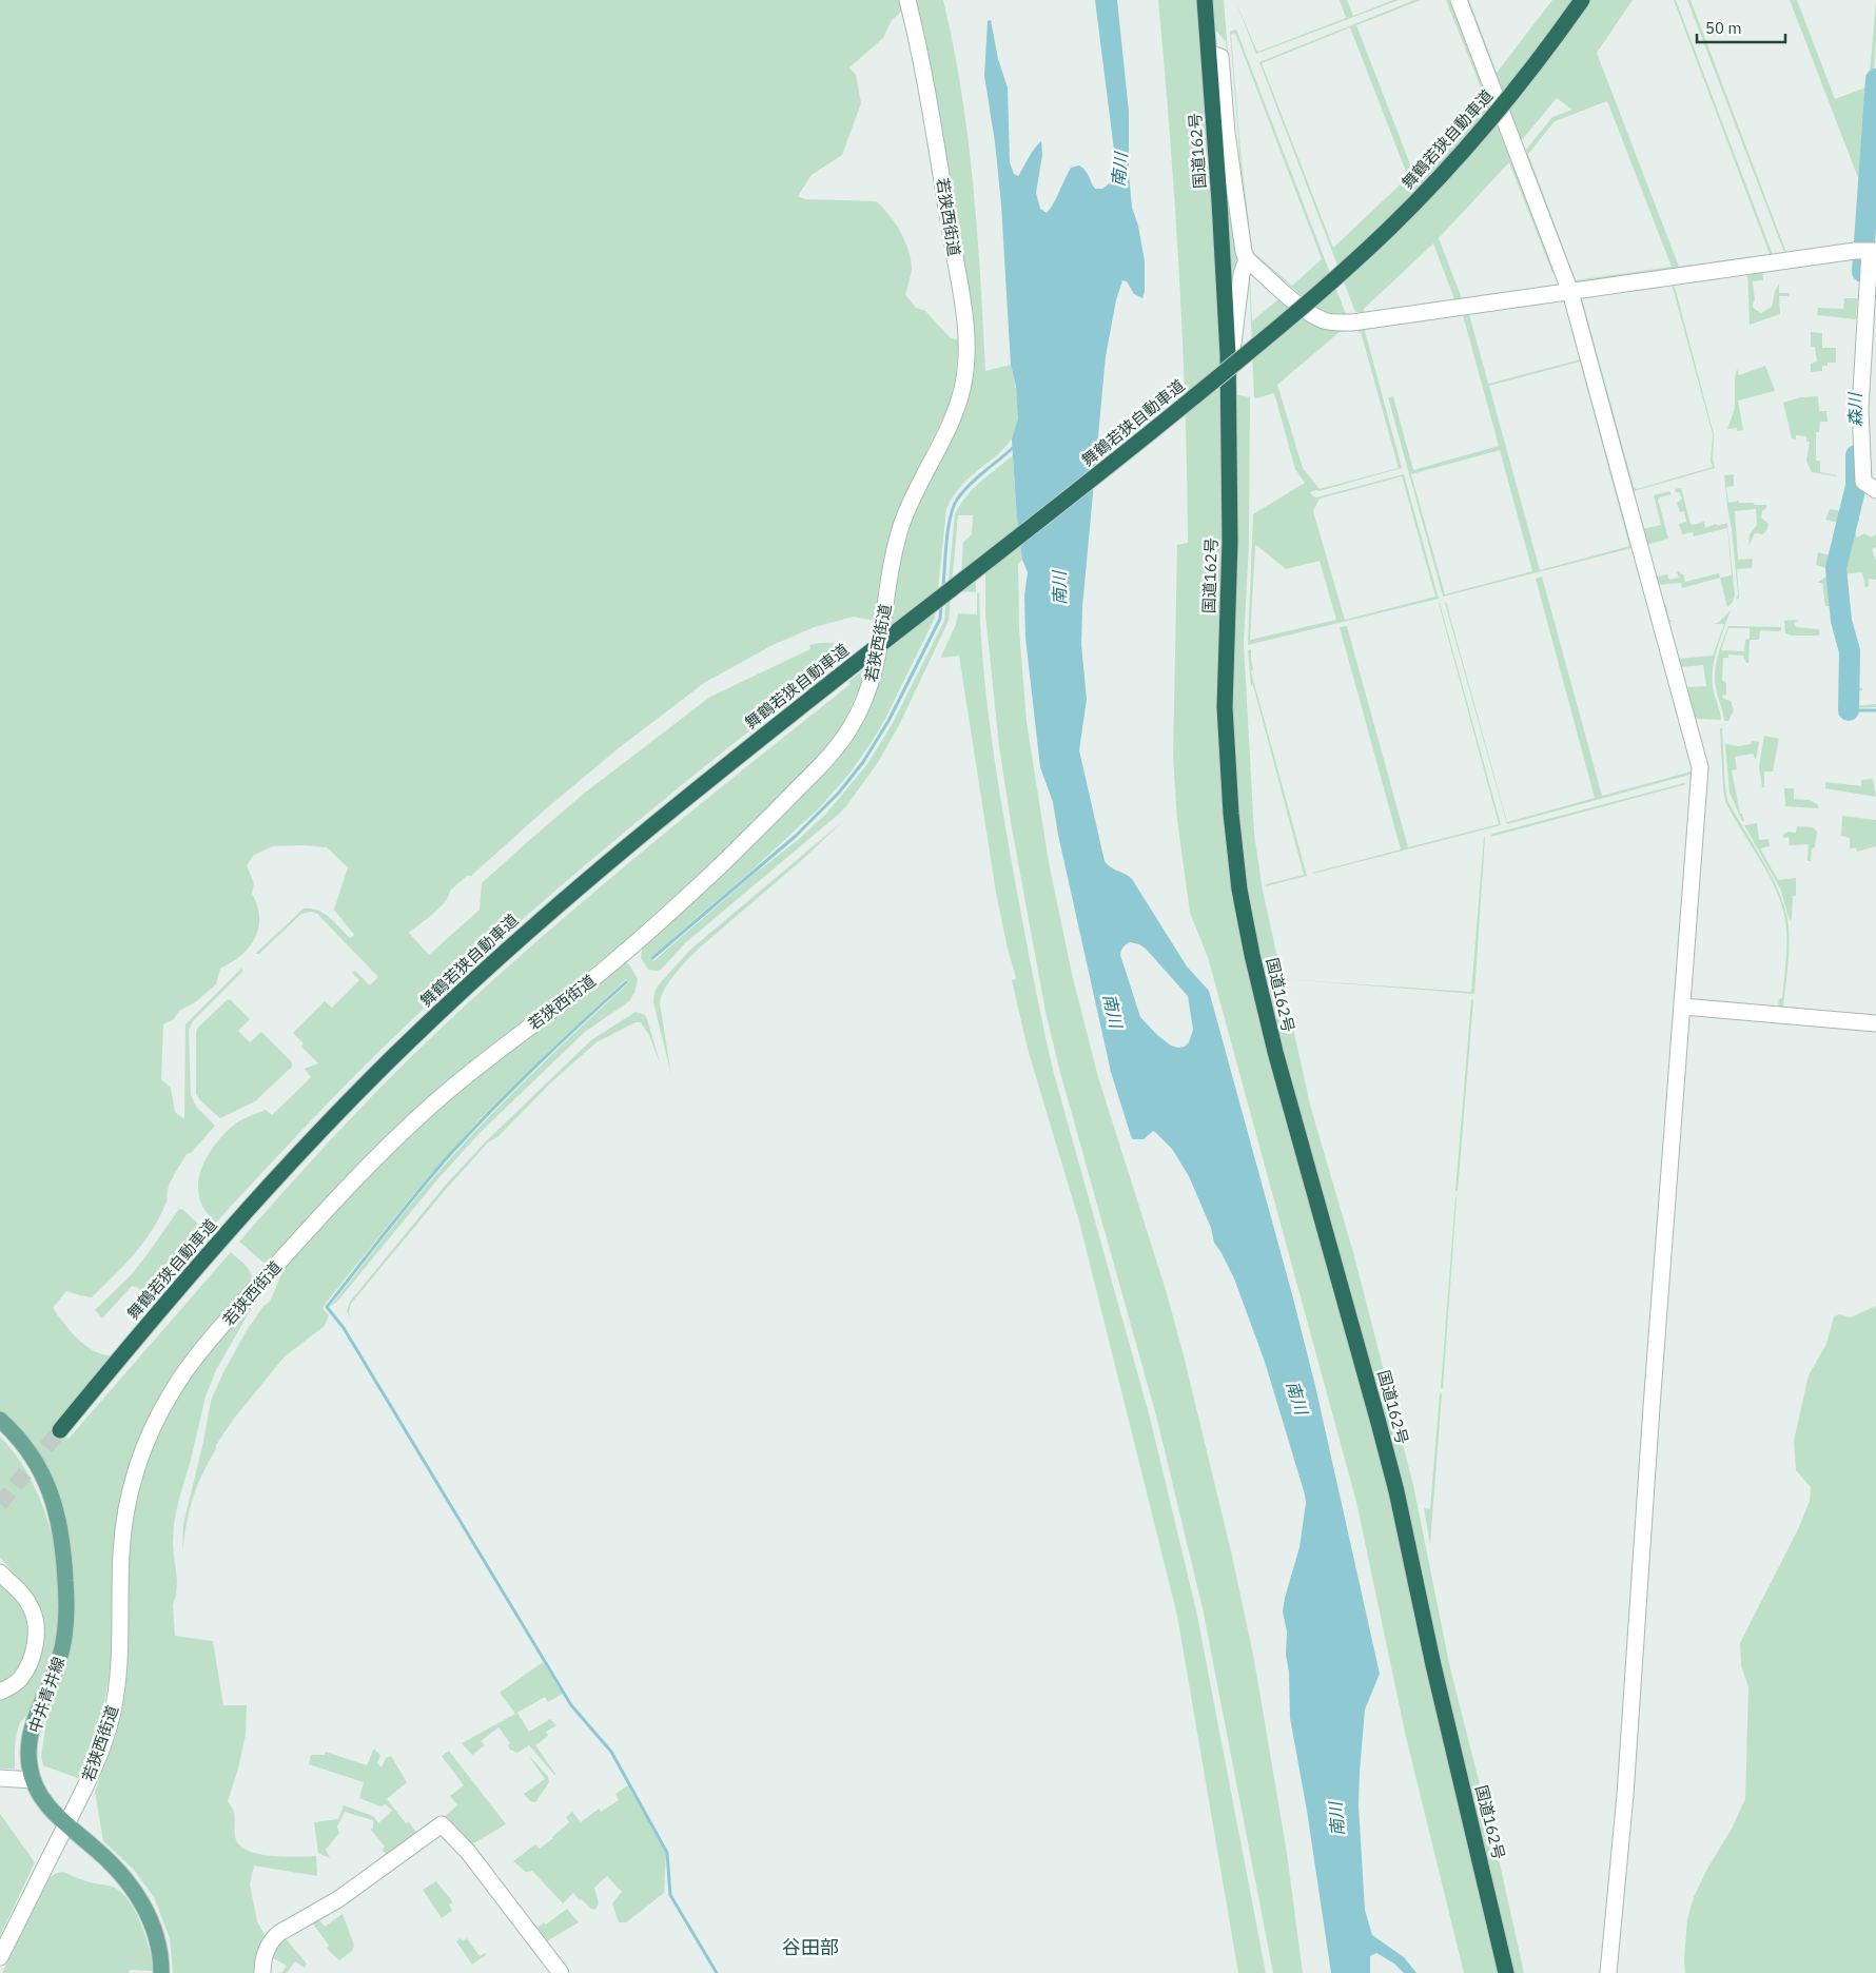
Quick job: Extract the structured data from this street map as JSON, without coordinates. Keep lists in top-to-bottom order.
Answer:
{
  "streets": {
    "highway": ["舞鶴若狭自動車道", "国道162号"],
    "main road": ["中井青井線"],
    "street": ["若狭西街道"]
  },
  "crossings": [
    ["若狭西街道", "中井青井線"]
  ],
  "districts": ["谷田部"],
  "water": ["南川", "森川"],
  "scale_bar": "50 m"
}
